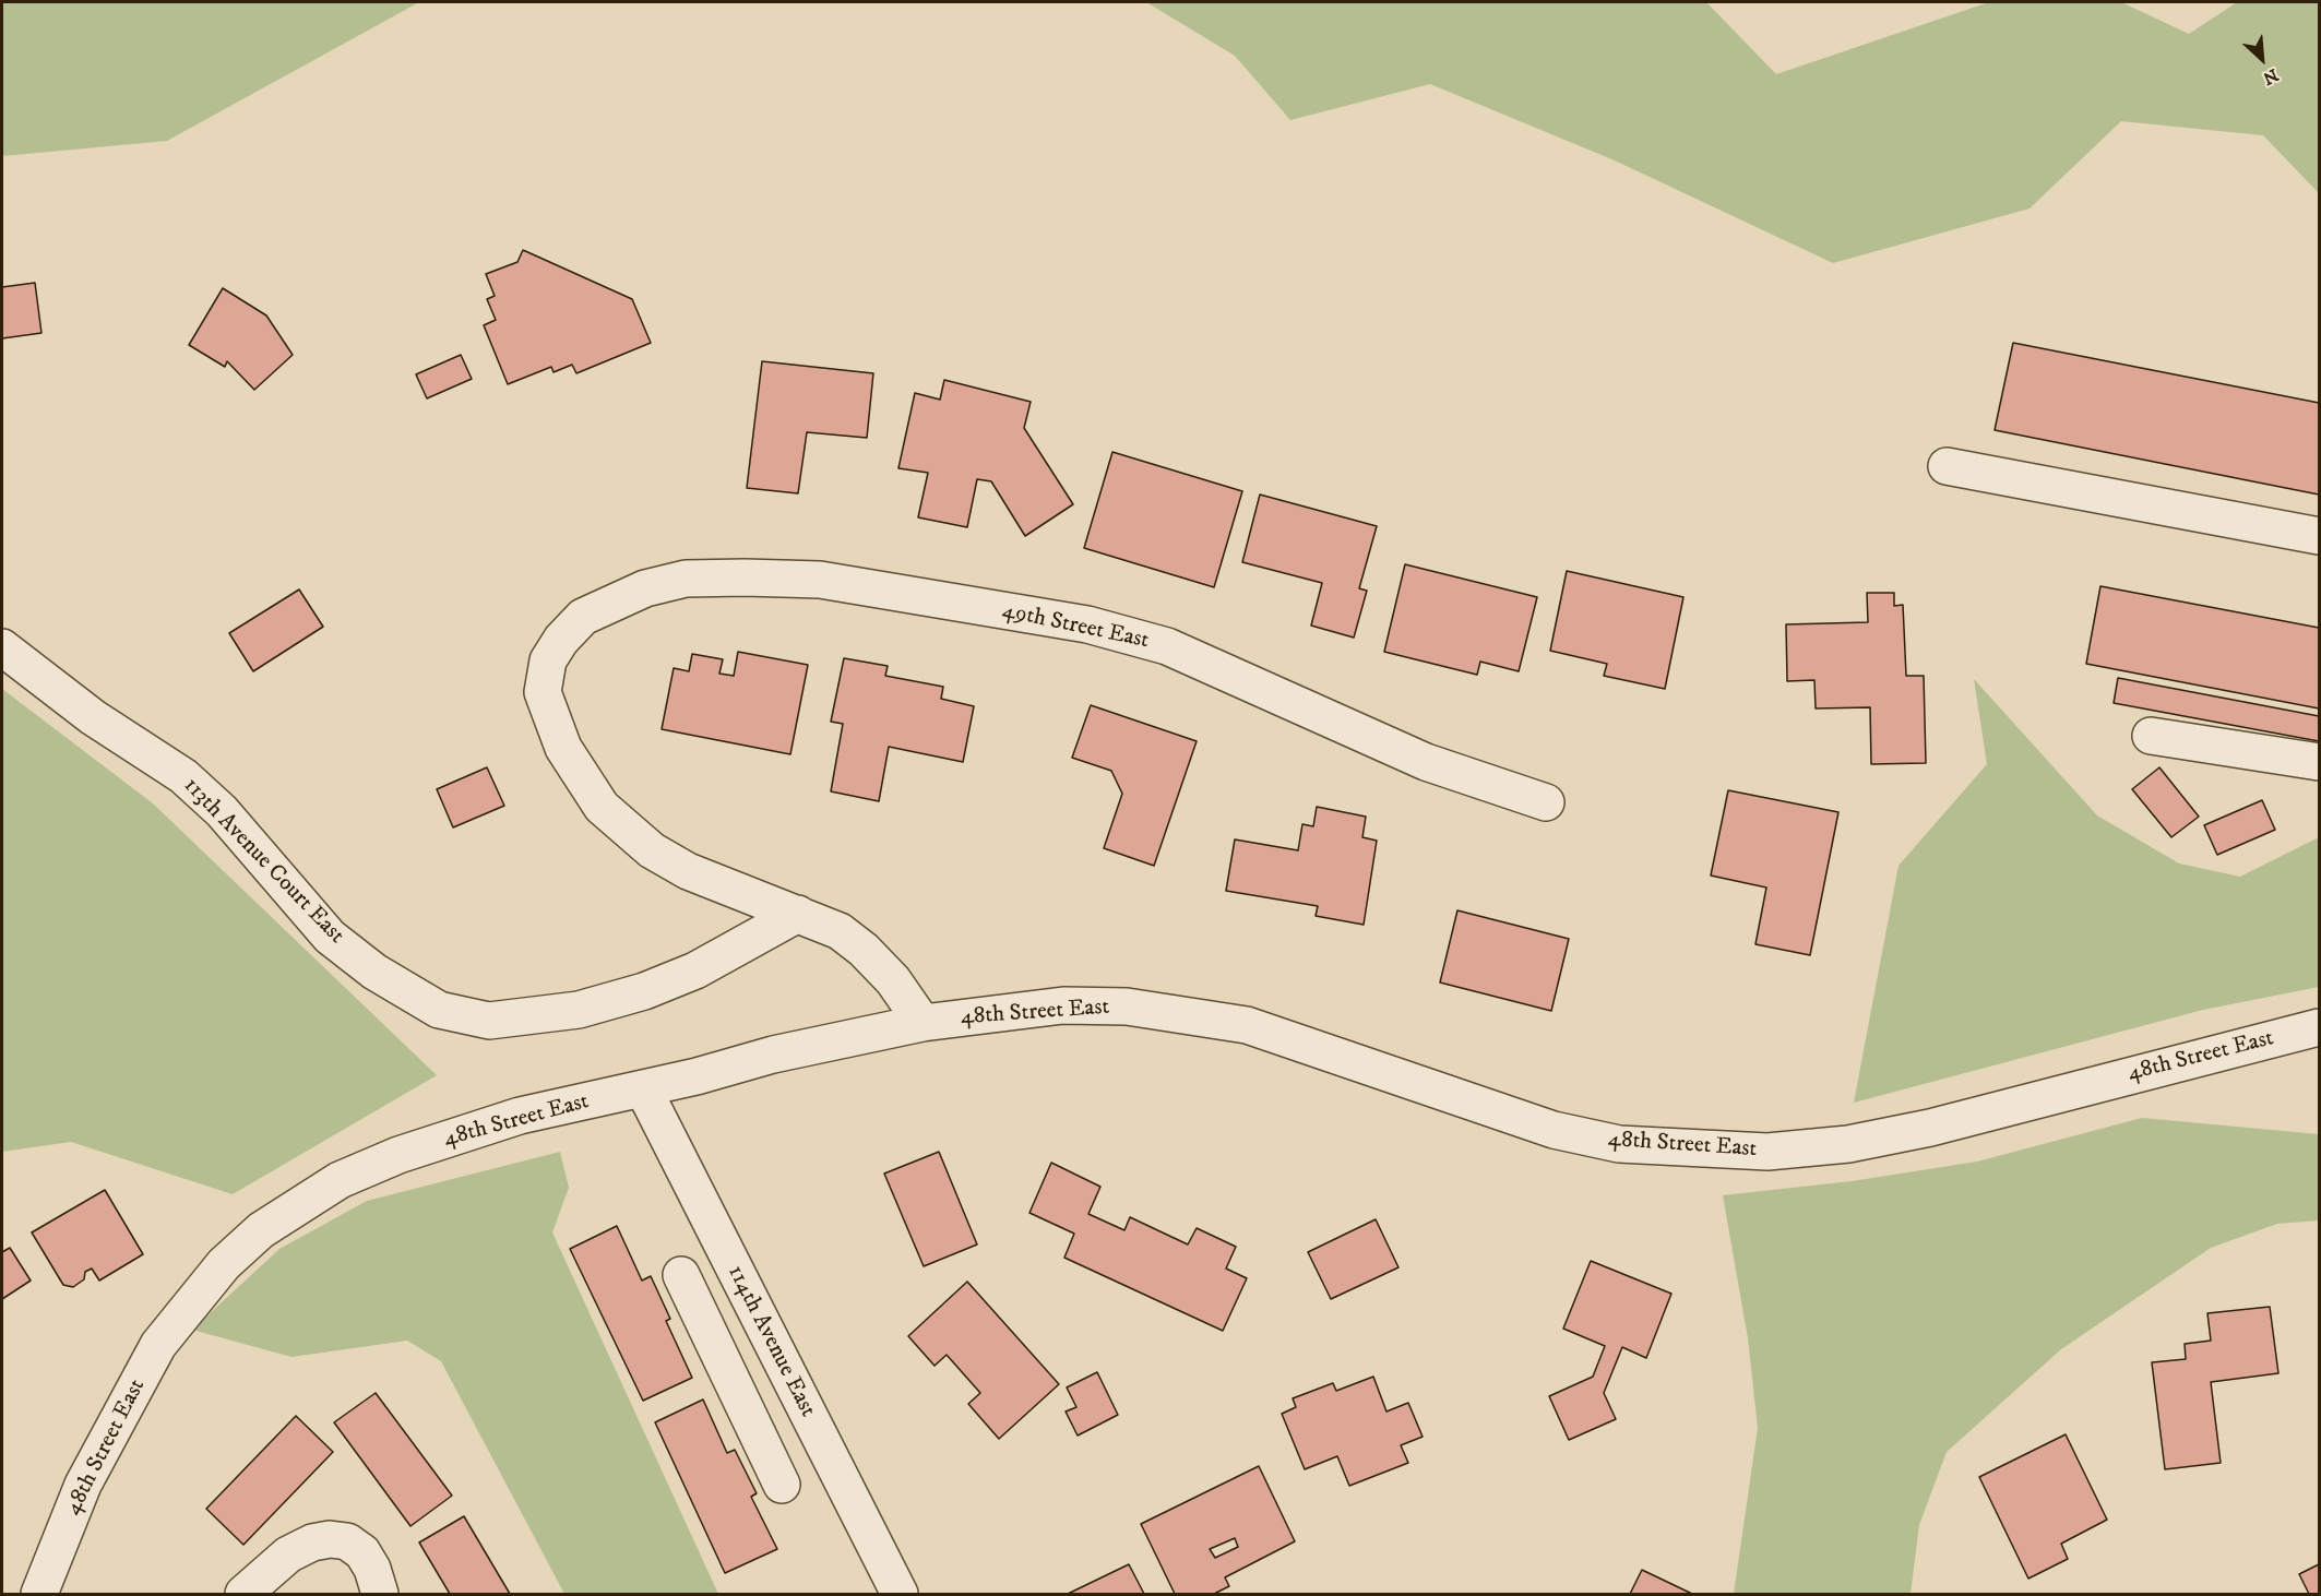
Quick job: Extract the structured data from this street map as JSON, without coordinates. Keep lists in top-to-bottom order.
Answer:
{
  "streets": {
    "street": [
      "49th Street East",
      "113th Avenue Court East",
      "48th Street East",
      "114th Avenue East"
    ]
  },
  "crossings": [
    ["49th Street East", "113th Avenue Court East"],
    ["48th Street East", "114th Avenue East"]
  ],
  "north": "bottom right"
}
